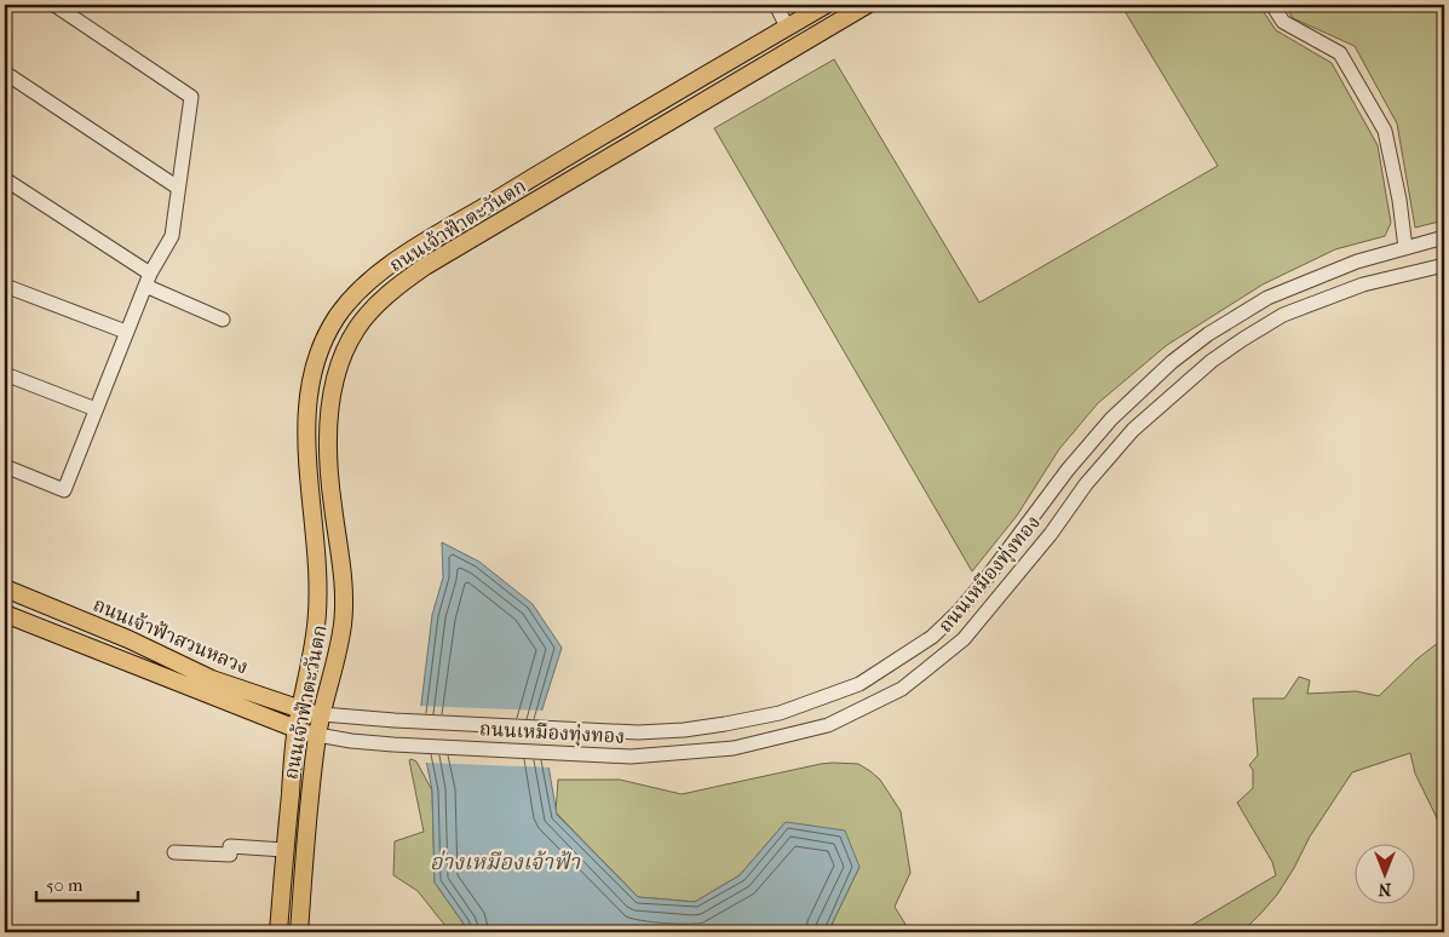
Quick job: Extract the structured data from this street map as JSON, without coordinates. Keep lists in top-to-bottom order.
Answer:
{
  "streets": {
    "main road": ["ถนนเจ้าฟ้าตะวันตก", "ถนนเจ้าฟ้าสวนหลวง"],
    "street": ["ถนนเหมืองทุ่งทอง"]
  },
  "crossings": [
    ["ถนนเจ้าฟ้าตะวันตก", "ถนนเหมืองทุ่งทอง"],
    ["ถนนเจ้าฟ้าตะวันตก", "ถนนเจ้าฟ้าสวนหลวง"],
    ["ถนนเหมืองทุ่งทอง", "ถนนเจ้าฟ้าสวนหลวง"]
  ],
  "water": ["อ่างเหมืองเจ้าฟ้า"],
  "scale_bar": "50 m",
  "north": "bottom"
}
